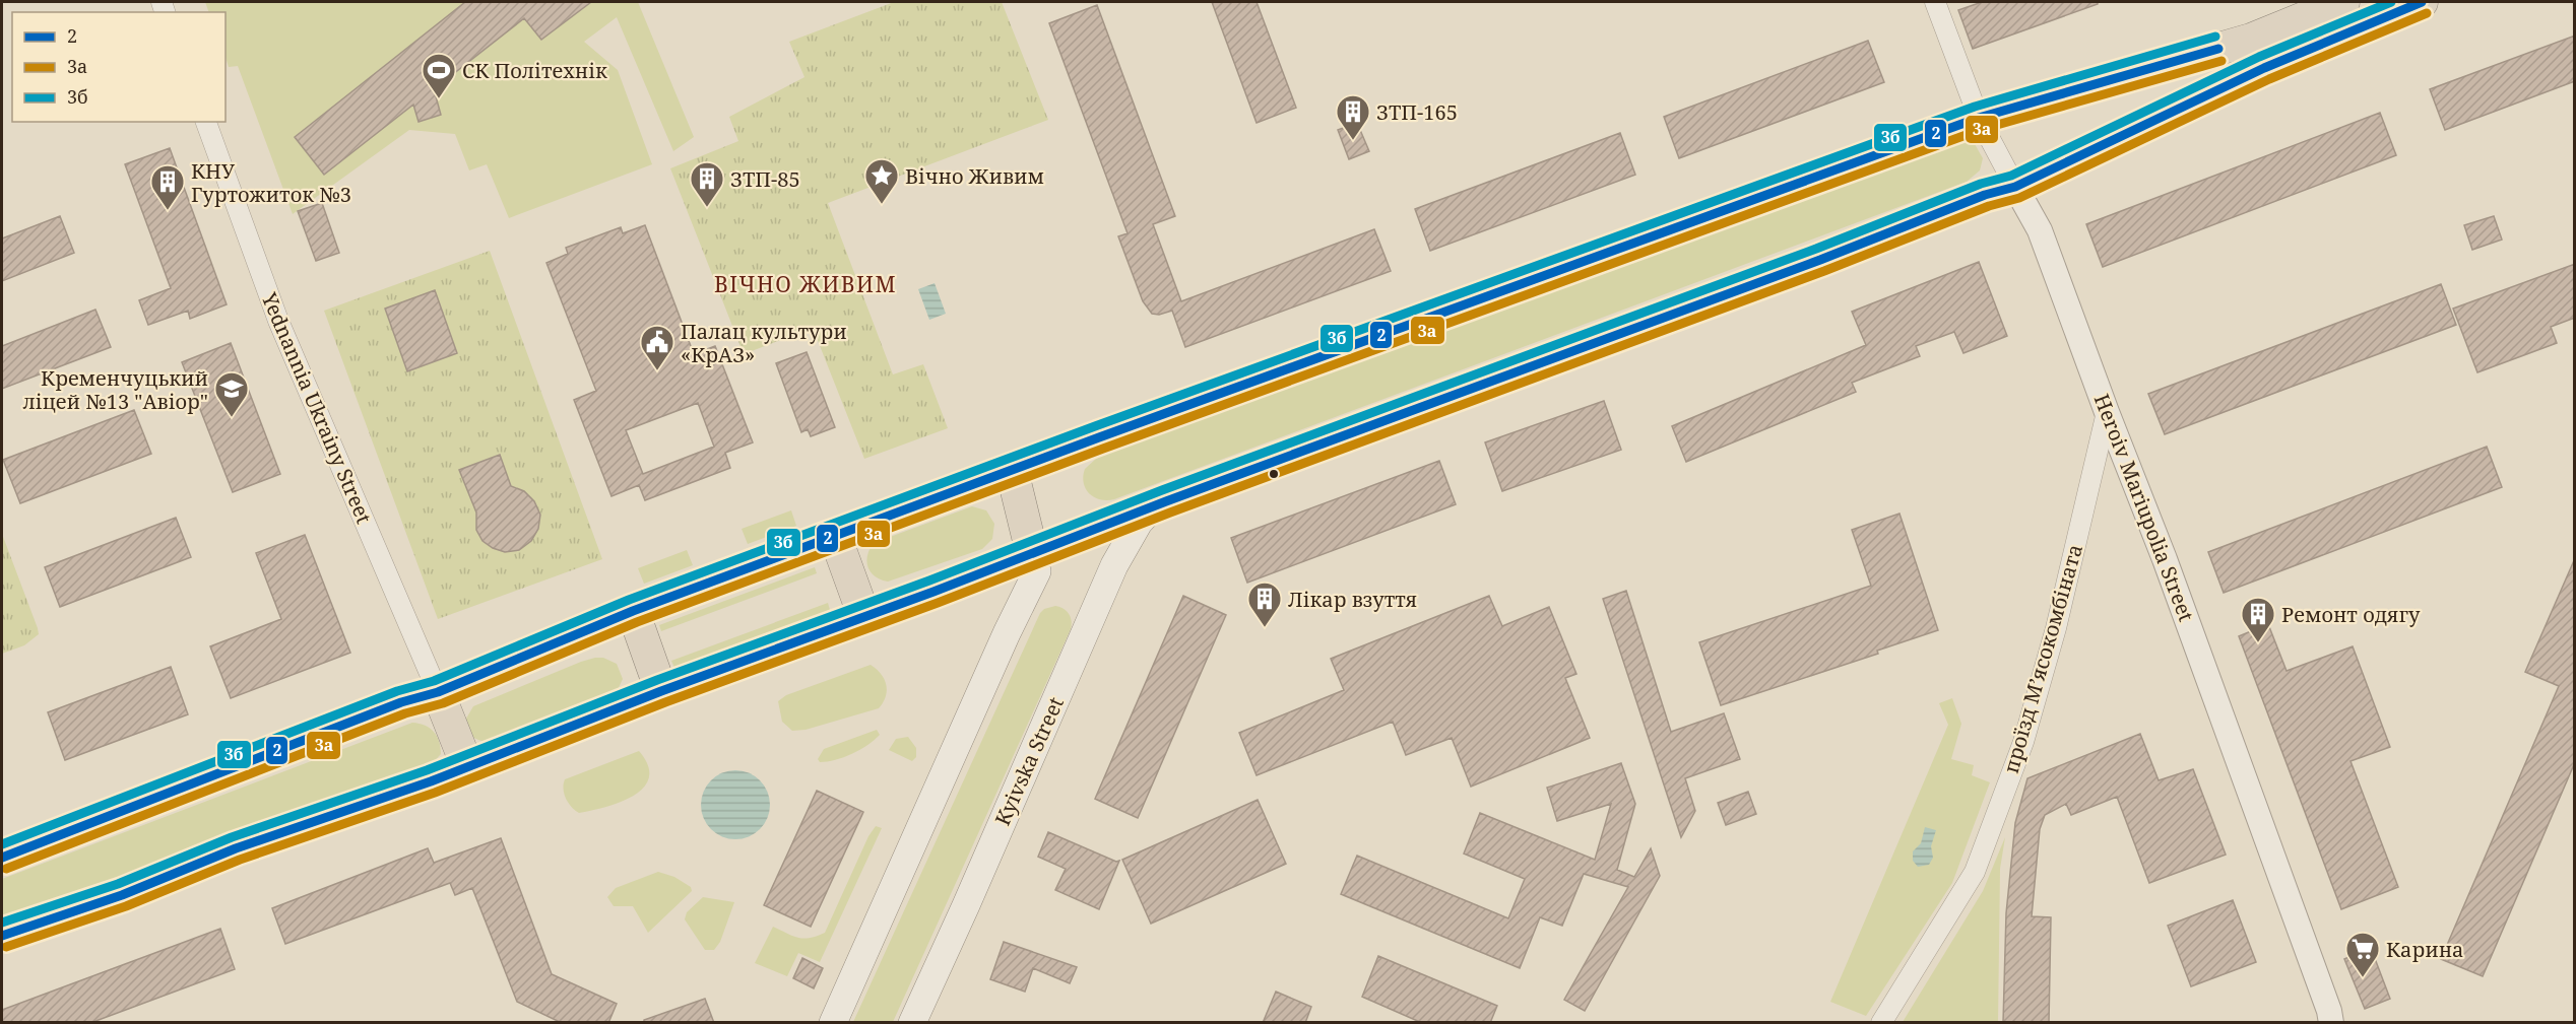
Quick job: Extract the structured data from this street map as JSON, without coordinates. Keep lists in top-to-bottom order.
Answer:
{
  "streets": {
    "main road": ["Kyivska Street"],
    "street": ["Yednannia Ukrainy Street", "Heroiv Mariupolia Street", "проїзд Мʼясокомбіната"]
  },
  "crossings": [
    ["Heroiv Mariupolia Street", "проїзд Мʼясокомбіната"]
  ],
  "districts": ["ВІЧНО ЖИВИМ"],
  "places": {
    "sports": ["СК Політехнік"],
    "building": [
      "ЗТП-165",
      "ЗТП-85",
      "КНУ Гуртожиток №3",
      "Лікар взуття",
      "Ремонт одягу"
    ],
    "place": ["Вічно Живим"],
    "public building": ["Палац культури «КрАЗ»"],
    "school or university": ["Кременчуцький ліцей №13 \"Авіор\""],
    "supermarket": ["Карина"]
  },
  "lines": ["transit line 2", "transit line 3б", "transit line 3а"],
  "legend": ["2", "3а", "3б"]
}
